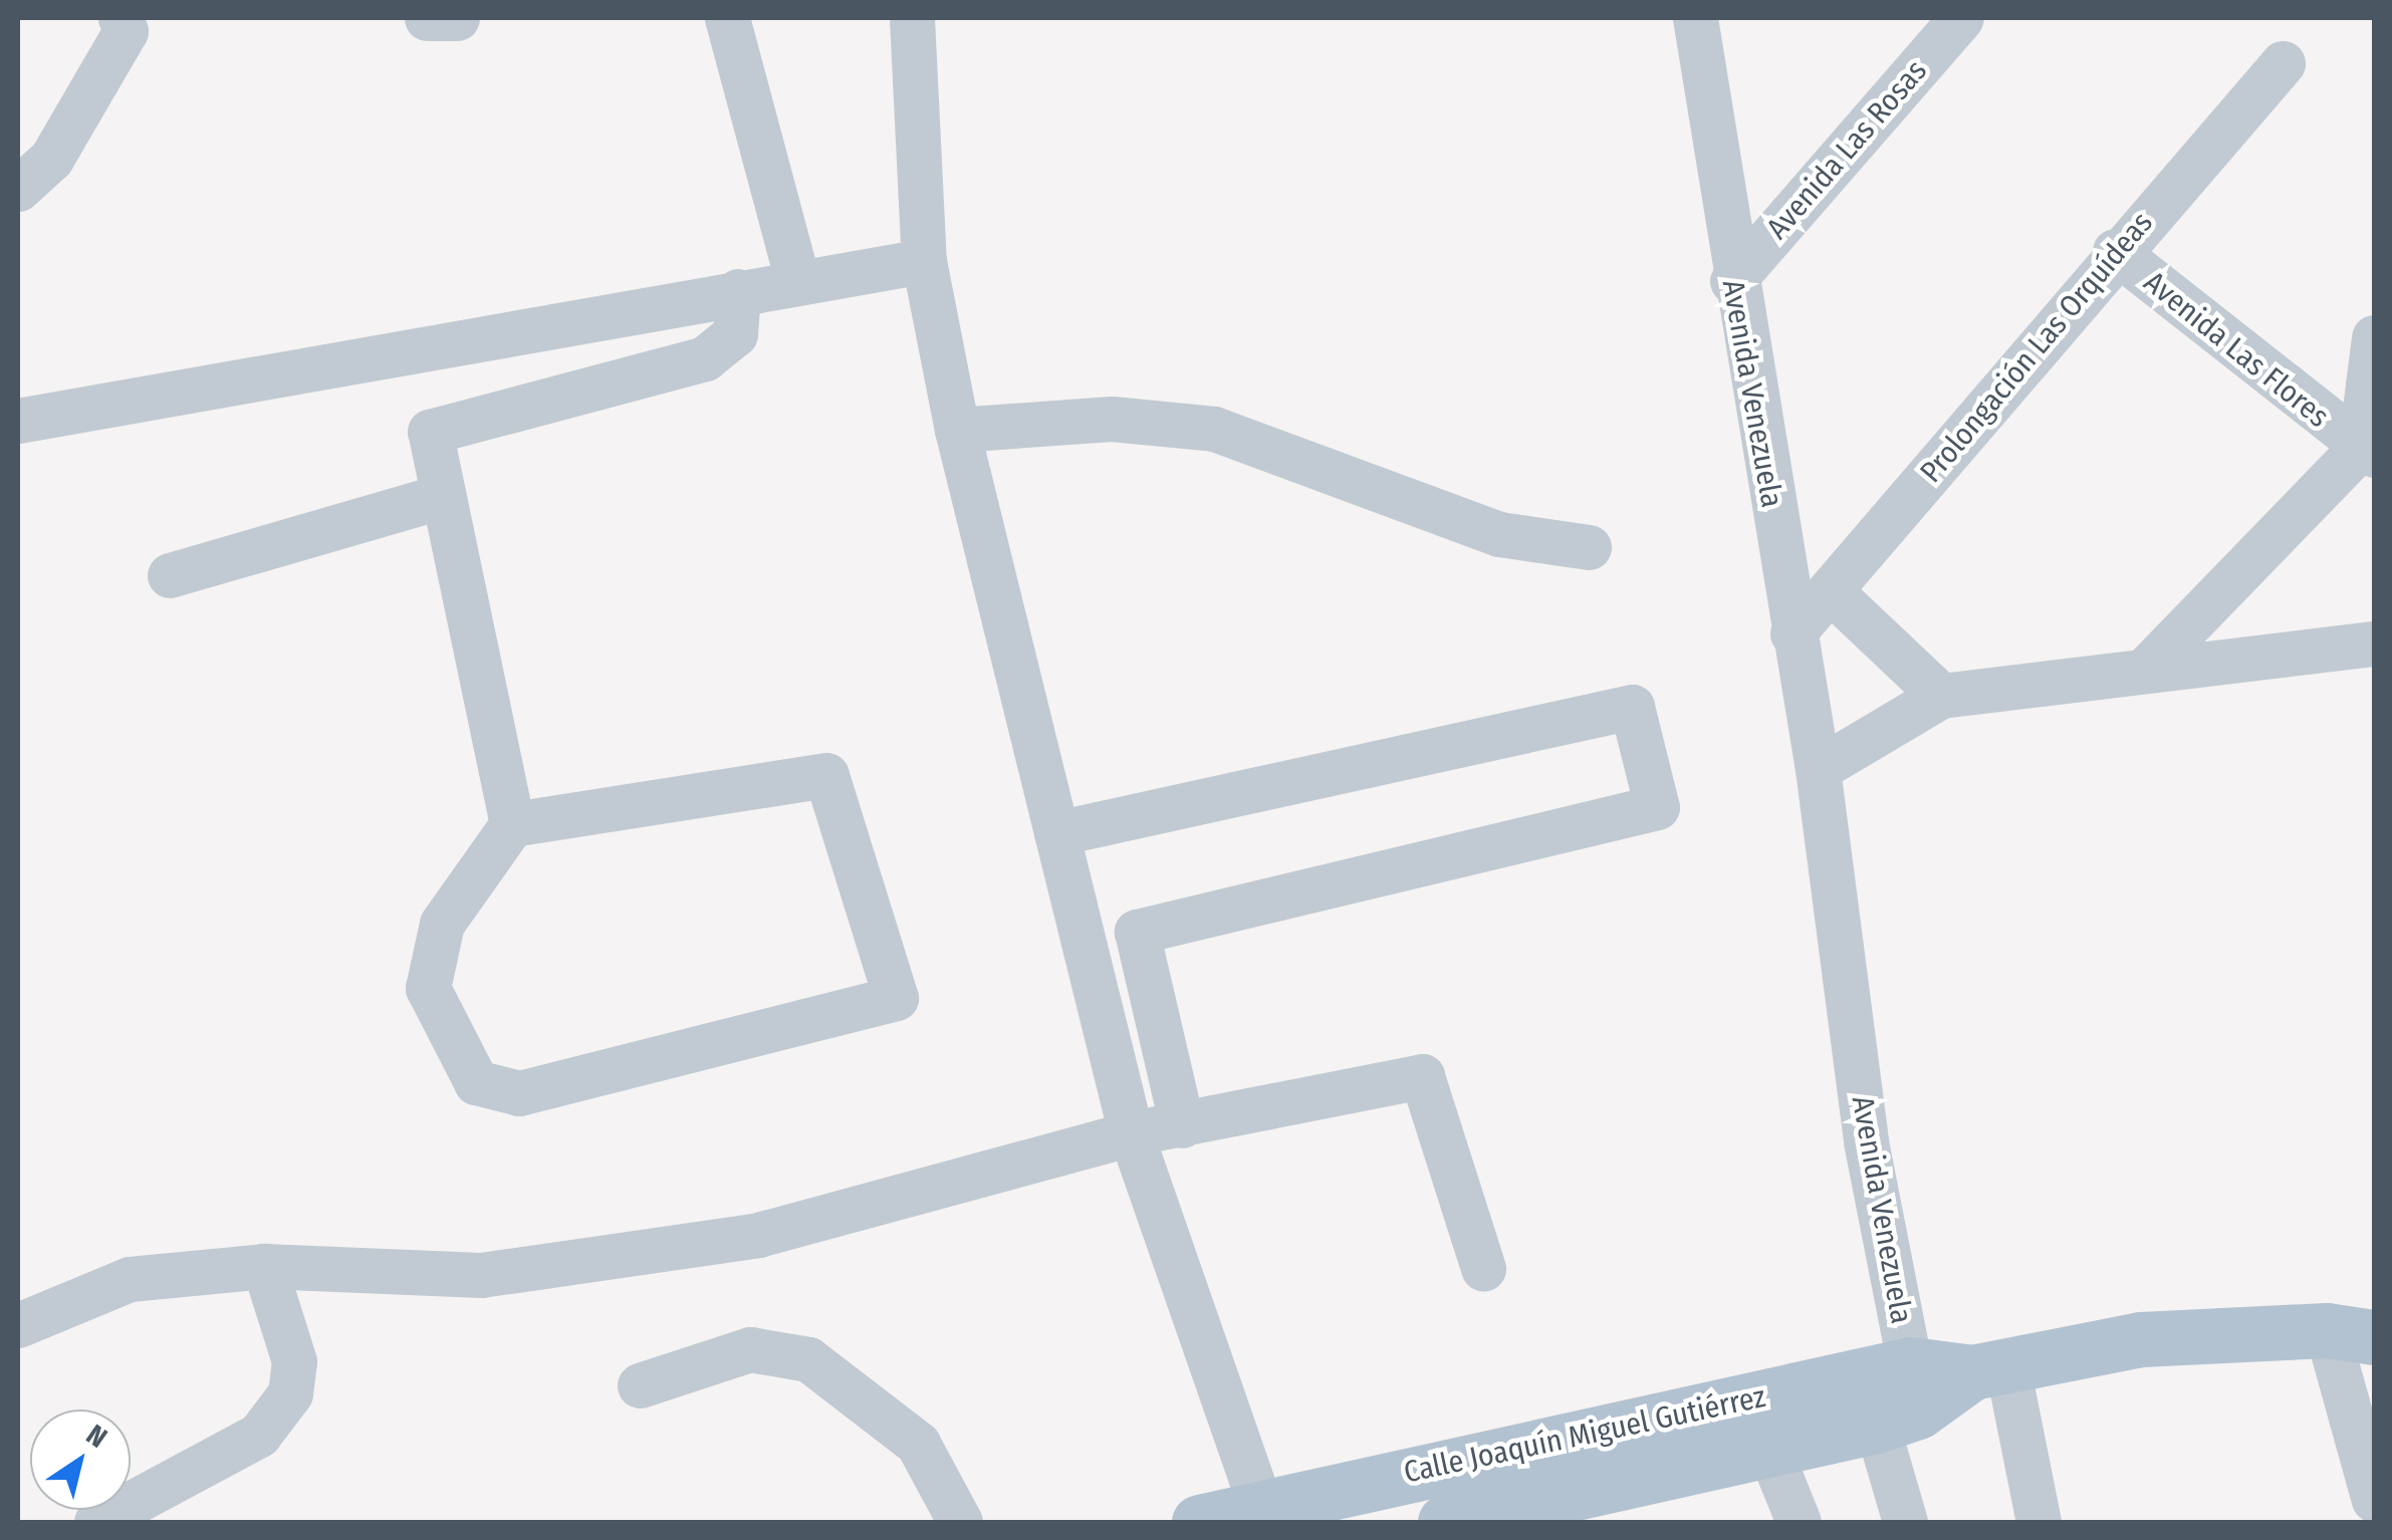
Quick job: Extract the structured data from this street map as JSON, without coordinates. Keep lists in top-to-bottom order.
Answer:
{
  "streets": {
    "main road": ["Calle Joaquín Miguel Gutiérrez"],
    "street": [
      "Avenida Las Rosas",
      "Prolongación Las Orquídeas",
      "Avenida Las Flores",
      "Avenida Venezuela"
    ]
  },
  "crossings": [
    ["Avenida Las Rosas", "Avenida Venezuela"],
    ["Prolongación Las Orquídeas", "Avenida Las Flores"],
    ["Prolongación Las Orquídeas", "Avenida Venezuela"],
    ["Avenida Venezuela", "Calle Joaquín Miguel Gutiérrez"]
  ],
  "north": "top right"
}
